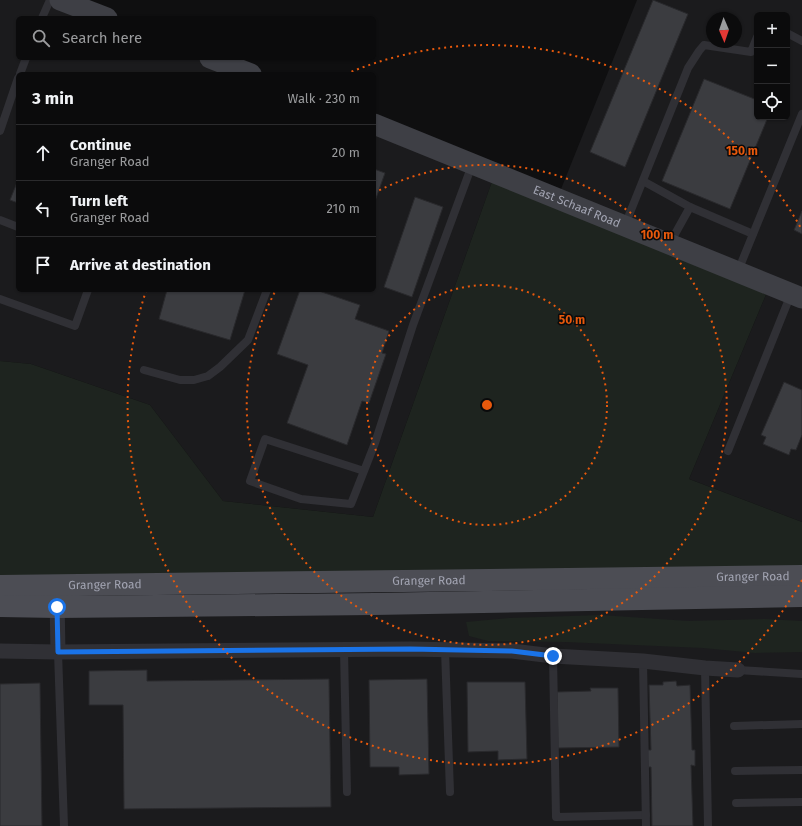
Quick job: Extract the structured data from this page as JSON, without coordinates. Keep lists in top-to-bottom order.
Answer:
{
  "streets": {
    "main road": ["Granger Road"],
    "street": ["East Schaaf Road"]
  },
  "north": "bottom",
  "page": {
    "map_buttons": ["+", "−"],
    "search": "Search here",
    "heading": ["3 min", "Walk · 230 m"],
    "list": [
      ["Continue", "Granger Road", "20 m"],
      ["Turn left", "Granger Road", "210 m"],
      "Arrive at destination"
    ]
  },
  "rings": ["150 m", "100 m", "50 m"]
}
